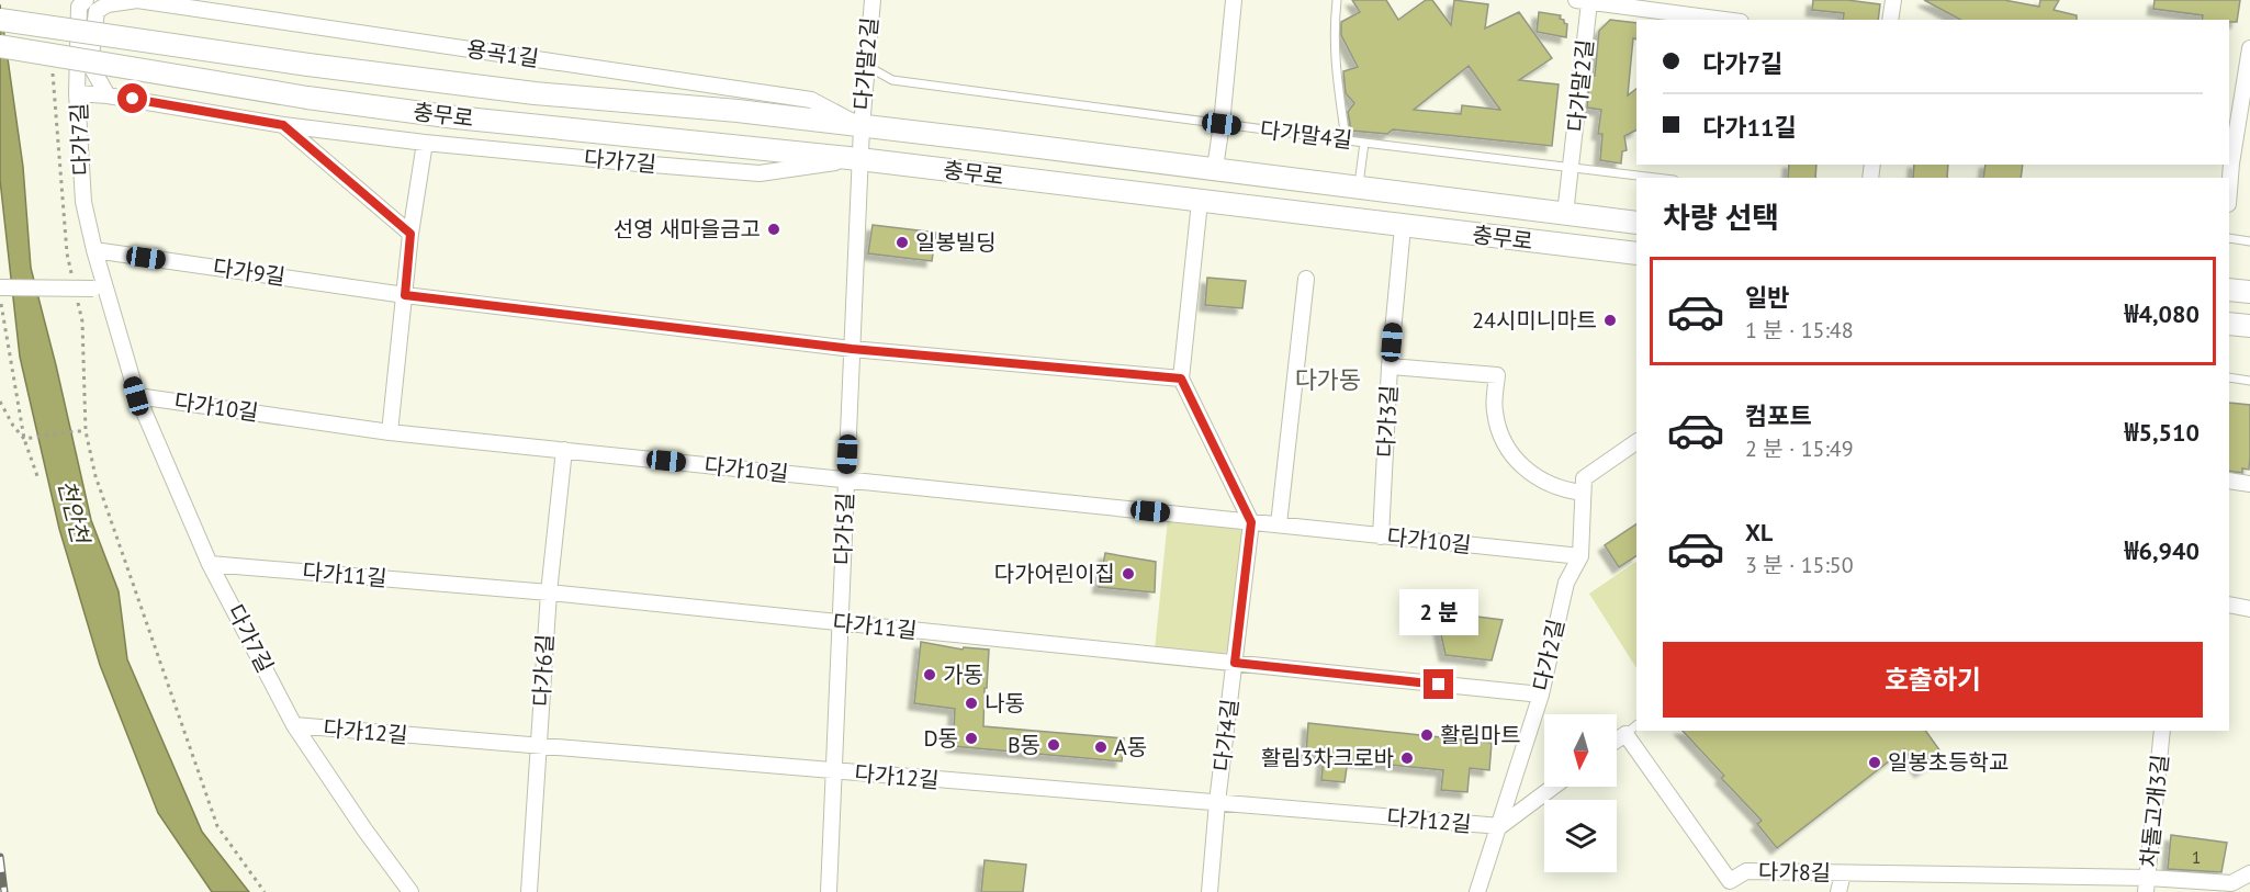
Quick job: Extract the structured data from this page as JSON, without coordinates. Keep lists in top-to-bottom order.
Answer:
{
  "streets": {
    "main road": ["충무로"],
    "street": [
      "용곡1길",
      "다가말2길",
      "다가7길",
      "다가9길",
      "다가10길",
      "다가3길",
      "다가5길",
      "다가11길",
      "다가2길",
      "다가6길",
      "다가12길",
      "다가4길",
      "차돌고개3길",
      "다가8길"
    ],
    "lane": ["다가말4길"]
  },
  "crossings": [
    ["용곡1길", "다가말2길"],
    ["용곡1길", "충무로"],
    ["용곡1길", "다가7길"],
    ["용곡1길", "다가5길"],
    ["다가말2길", "충무로"],
    ["다가말2길", "다가말4길"],
    ["다가말2길", "다가5길"],
    ["충무로", "다가7길"],
    ["충무로", "다가3길"],
    ["충무로", "다가5길"],
    ["다가7길", "다가9길"],
    ["다가7길", "다가10길"],
    ["다가7길", "다가5길"],
    ["다가7길", "다가11길"],
    ["다가7길", "다가12길"],
    ["다가9길", "다가5길"],
    ["다가10길", "다가3길"],
    ["다가10길", "다가5길"],
    ["다가10길", "다가2길"],
    ["다가10길", "다가6길"],
    ["다가10길", "다가4길"],
    ["다가5길", "다가11길"],
    ["다가5길", "다가12길"],
    ["다가11길", "다가2길"],
    ["다가11길", "다가6길"],
    ["다가11길", "다가4길"],
    ["다가2길", "다가12길"],
    ["다가6길", "다가12길"],
    ["다가12길", "다가4길"],
    ["차돌고개3길", "다가8길"]
  ],
  "districts": ["다가동"],
  "water": ["천안천"],
  "places": [
    "선영 새마을금고",
    "일봉빌딩",
    "24시미니마트",
    "다가어린이집",
    "가동",
    "나동",
    "활림마트",
    "D동",
    "B동",
    "A동",
    "활림3차크로바",
    "일봉초등학교"
  ],
  "house_numbers": ["1"],
  "north": "bottom",
  "page": {
    "banner": ["다가7길", "다가11길"],
    "heading": "차량 선택",
    "list": [
      {
        "name": "일반",
        "note": "1 분 · 15:48",
        "value": "₩4,080"
      },
      {
        "name": "컴포트",
        "note": "2 분 · 15:49",
        "value": "₩5,510"
      },
      {
        "name": "XL",
        "note": "3 분 · 15:50",
        "value": "₩6,940"
      }
    ],
    "bubble": "2 분",
    "buttons": "호출하기"
  }
}
